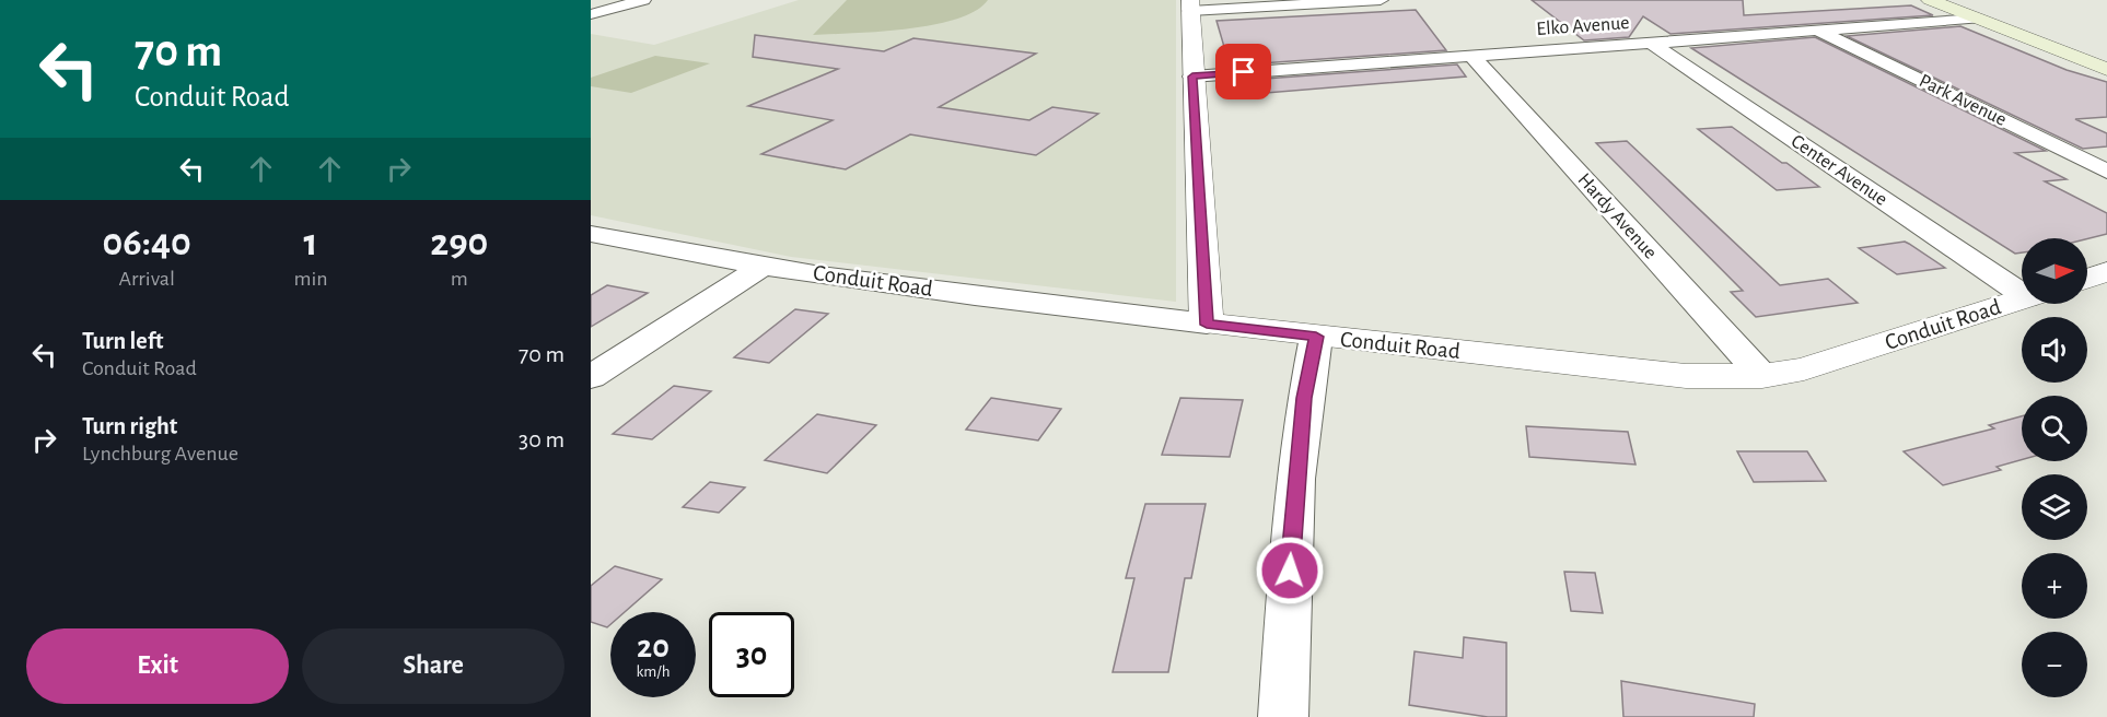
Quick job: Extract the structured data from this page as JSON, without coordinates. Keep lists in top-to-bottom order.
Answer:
{
  "streets": {
    "street": [
      "Elko Avenue",
      "Park Avenue",
      "Center Avenue",
      "Hardy Avenue",
      "Conduit Road"
    ]
  },
  "crossings": [
    ["Elko Avenue", "Park Avenue"],
    ["Elko Avenue", "Center Avenue"],
    ["Elko Avenue", "Hardy Avenue"],
    ["Hardy Avenue", "Conduit Road"]
  ],
  "north": "right",
  "page": {
    "turn": ["70 m", "Conduit Road"],
    "eta": [
      "06:40",
      "Arrival",
      "1",
      "min",
      "290",
      "m"
    ],
    "map_buttons": ["+", "−"],
    "list": [
      {
        "name": "Turn left",
        "note": "Conduit Road",
        "value": "70 m"
      },
      {
        "name": "Turn right",
        "note": "Lynchburg Avenue",
        "value": "30 m"
      }
    ],
    "speed": "20 km/h",
    "limit": "30",
    "buttons": ["Exit", "Share"]
  }
}
